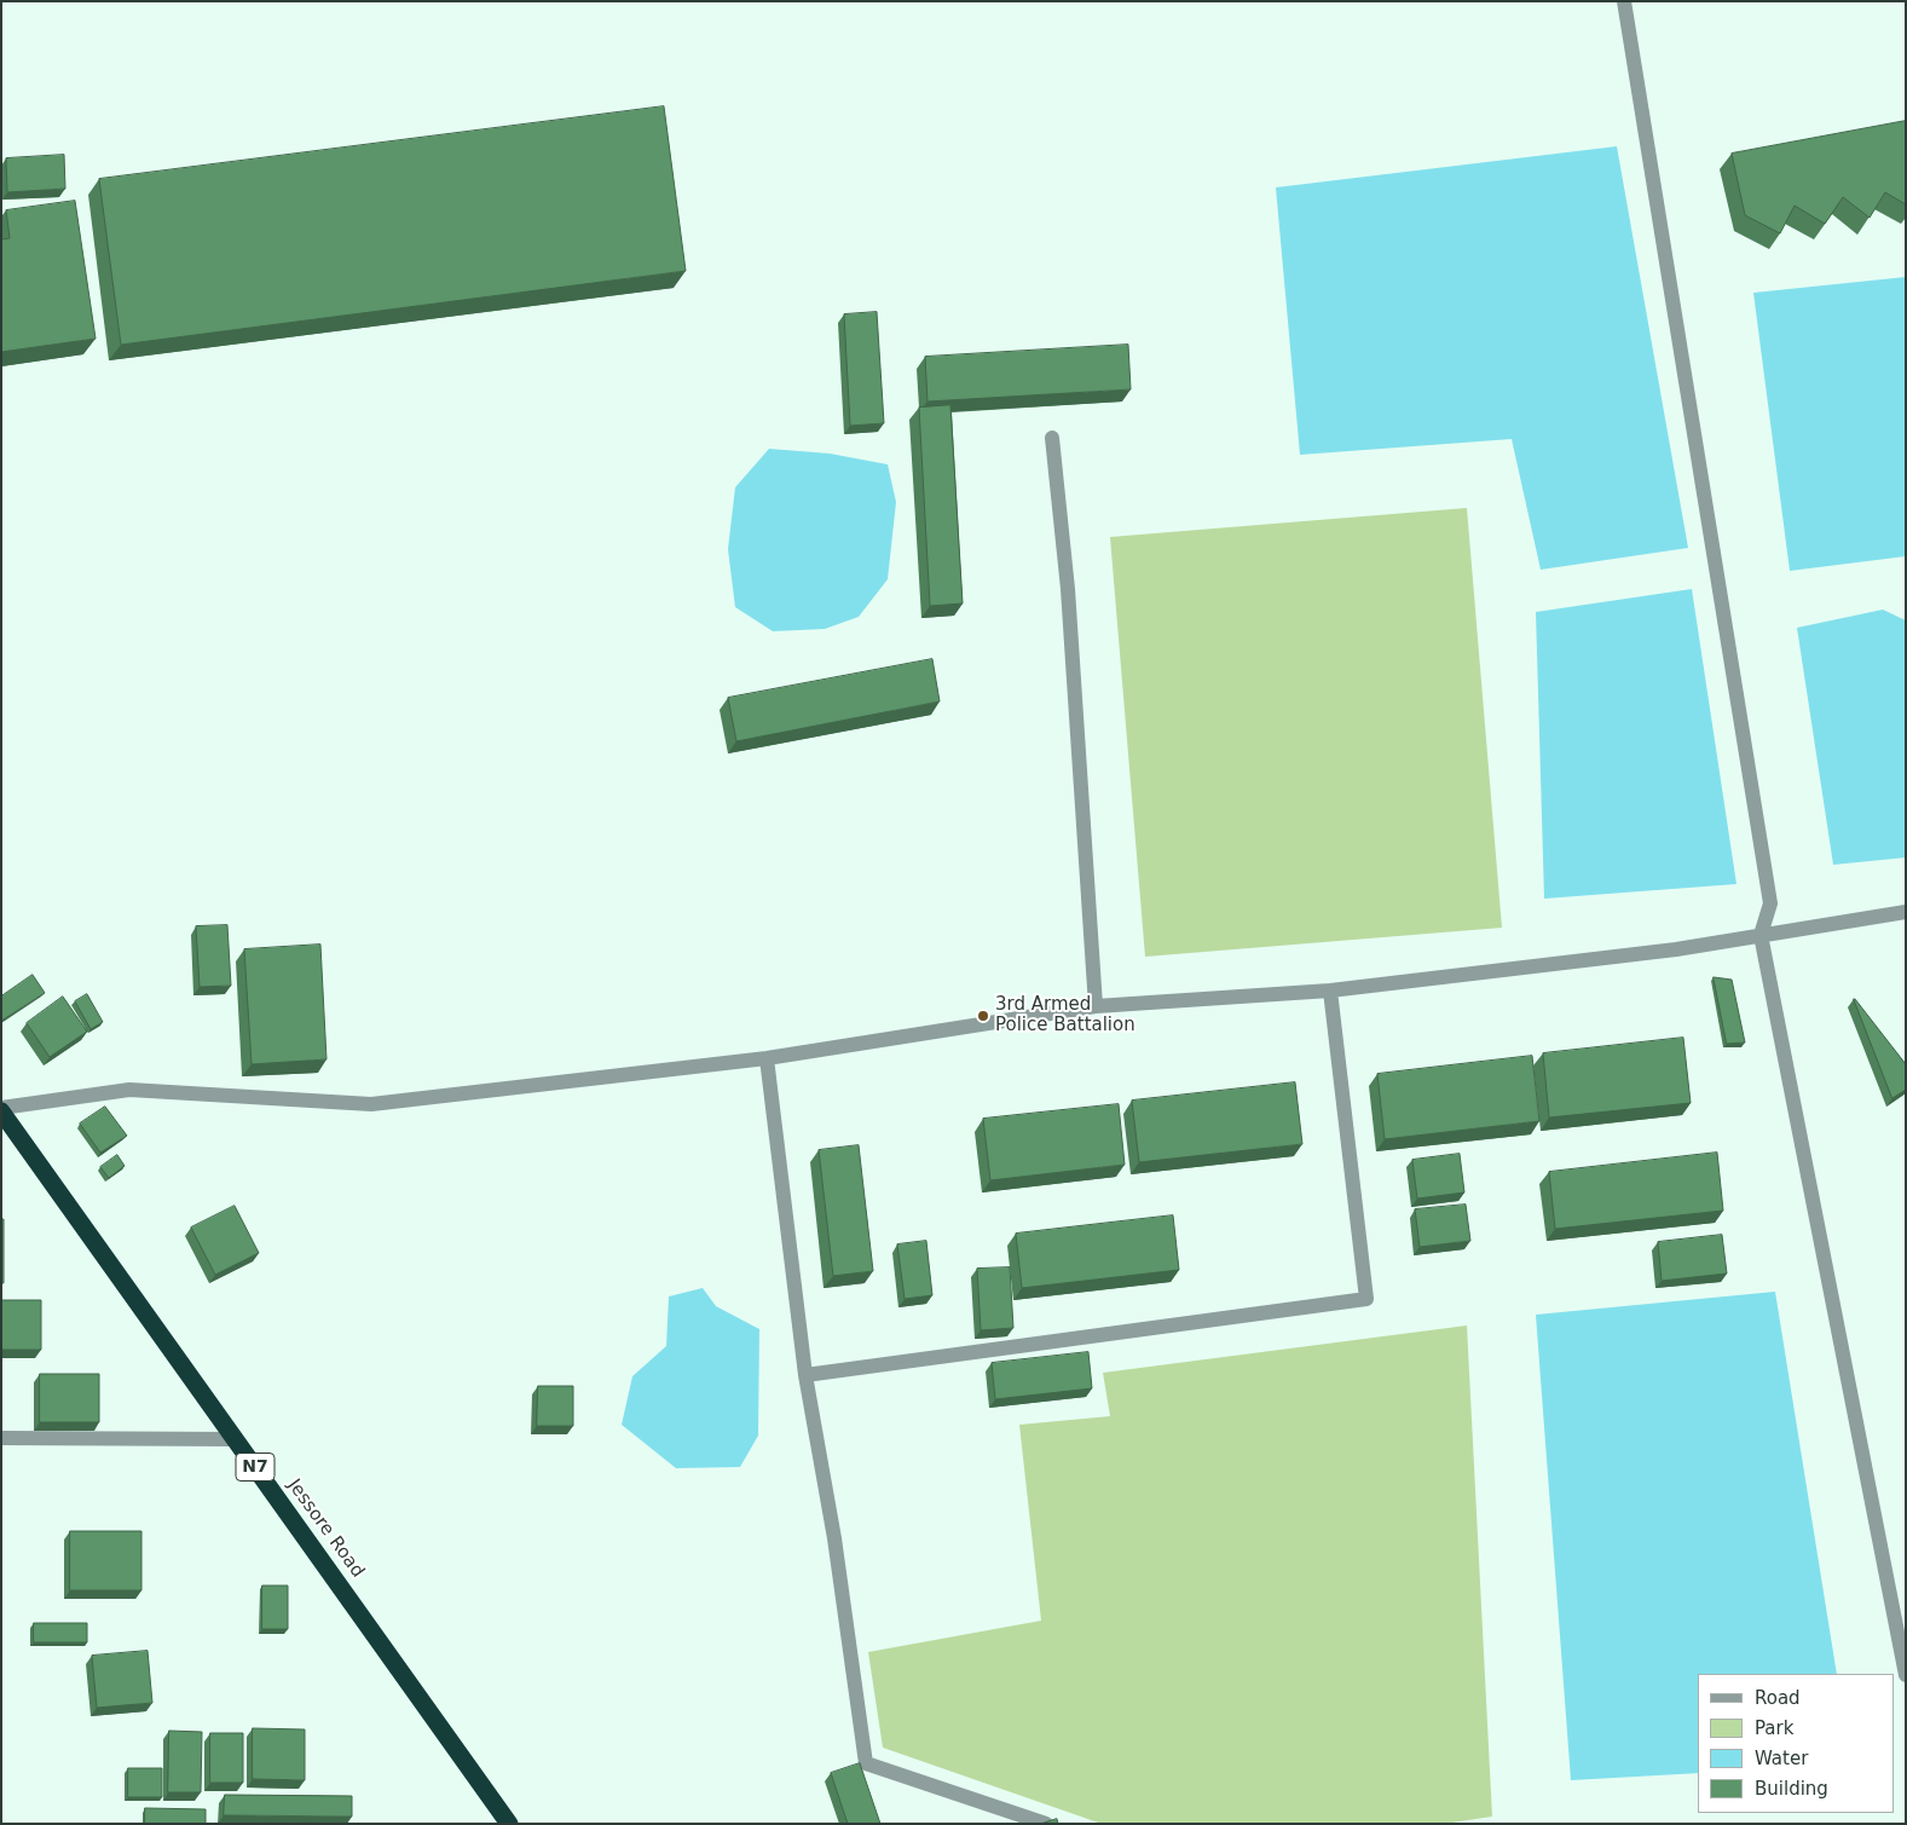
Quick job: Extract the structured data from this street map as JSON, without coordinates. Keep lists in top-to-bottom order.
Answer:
{
  "streets": {
    "highway": ["N7", "Jessore Road"]
  },
  "places": ["3rd Armed Police Battalion"],
  "legend": [
    "Road",
    "Park",
    "Water",
    "Building"
  ]
}
